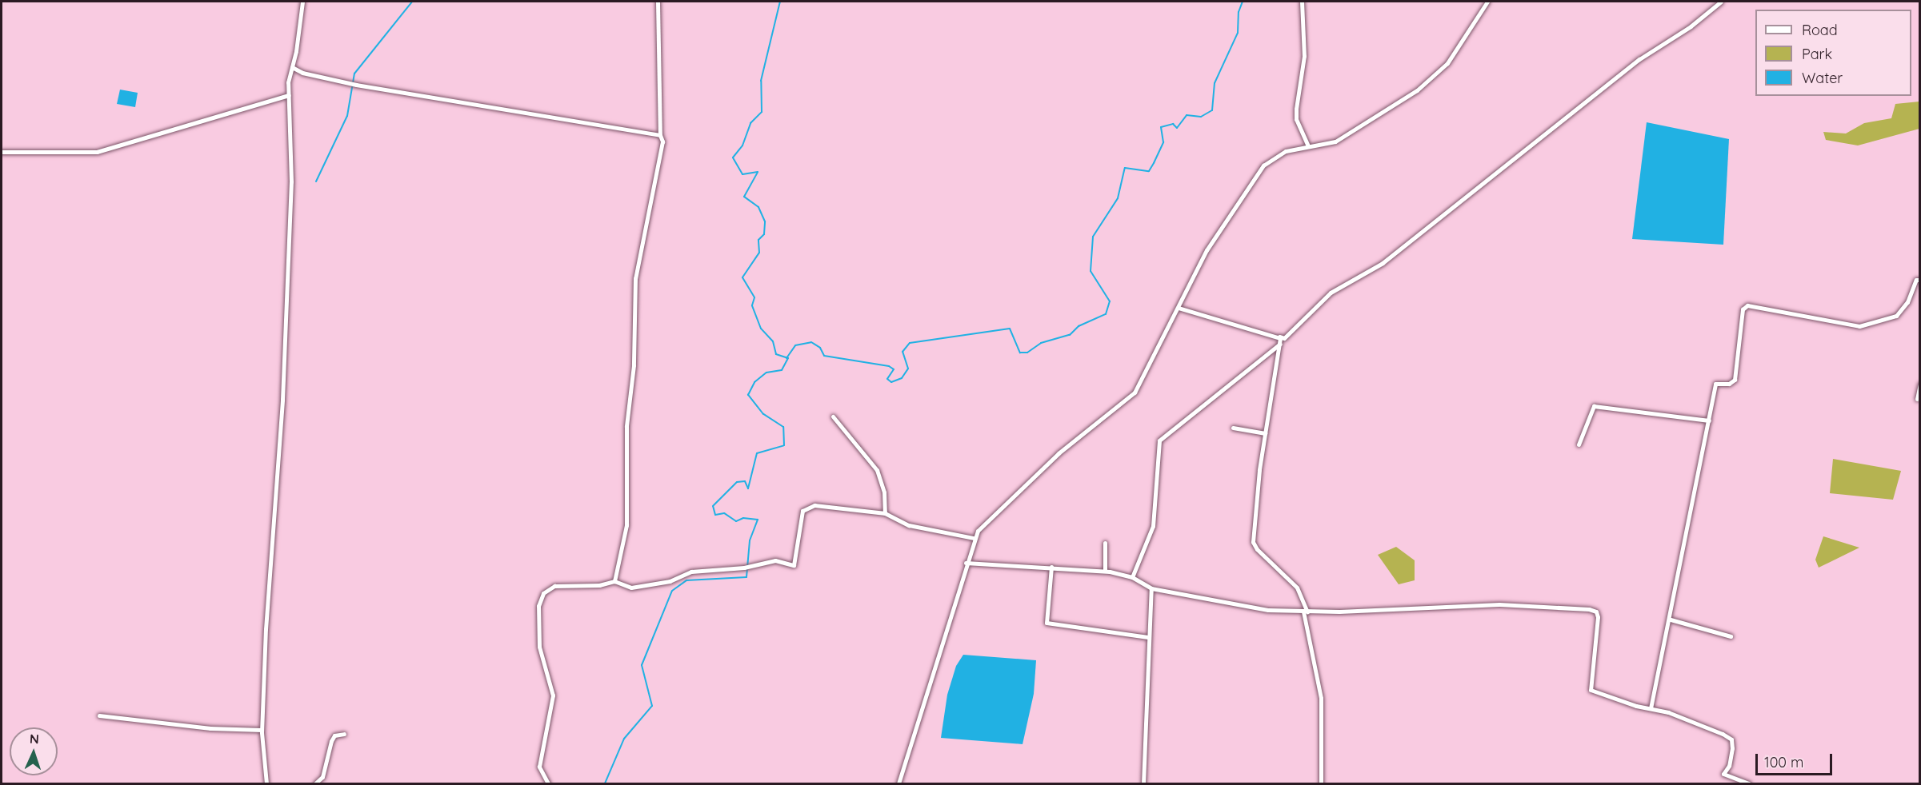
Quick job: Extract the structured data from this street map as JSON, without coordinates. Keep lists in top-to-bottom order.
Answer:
{
  "legend": ["Road", "Park", "Water"],
  "scale_bar": "100 m",
  "north": "top"
}
